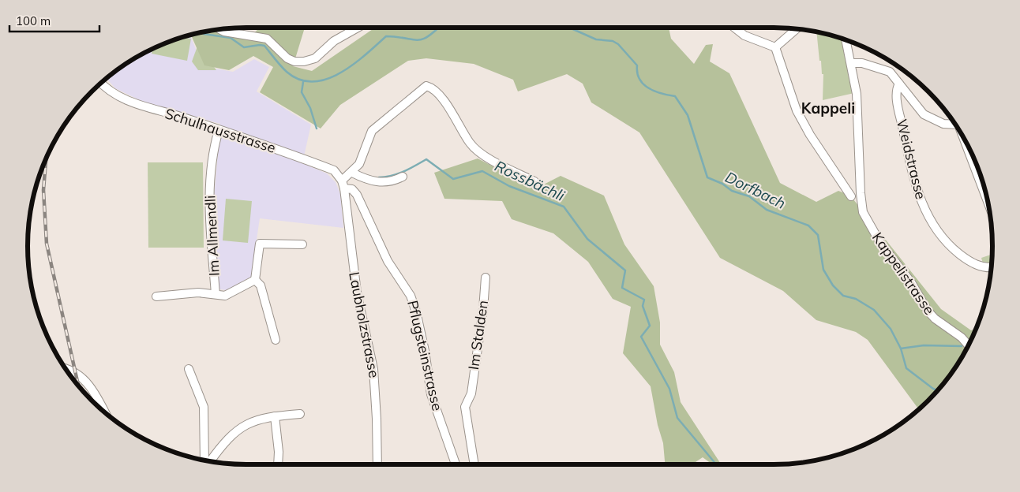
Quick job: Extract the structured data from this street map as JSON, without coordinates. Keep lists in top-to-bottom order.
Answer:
{
  "streets": {
    "street": [
      "Schulhausstrasse",
      "Weidstrasse",
      "Im Allmendli",
      "Kappelistrasse",
      "Laubholzstrasse",
      "Im Stalden",
      "Pflugsteinstrasse"
    ]
  },
  "crossings": [
    ["Schulhausstrasse", "Im Allmendli"],
    ["Schulhausstrasse", "Laubholzstrasse"],
    ["Schulhausstrasse", "Pflugsteinstrasse"],
    ["Laubholzstrasse", "Pflugsteinstrasse"],
    ["Im Stalden", "Pflugsteinstrasse"]
  ],
  "districts": ["Kappeli"],
  "water": ["Rossbächli", "Dorfbach"],
  "scale_bar": "100 m"
}
